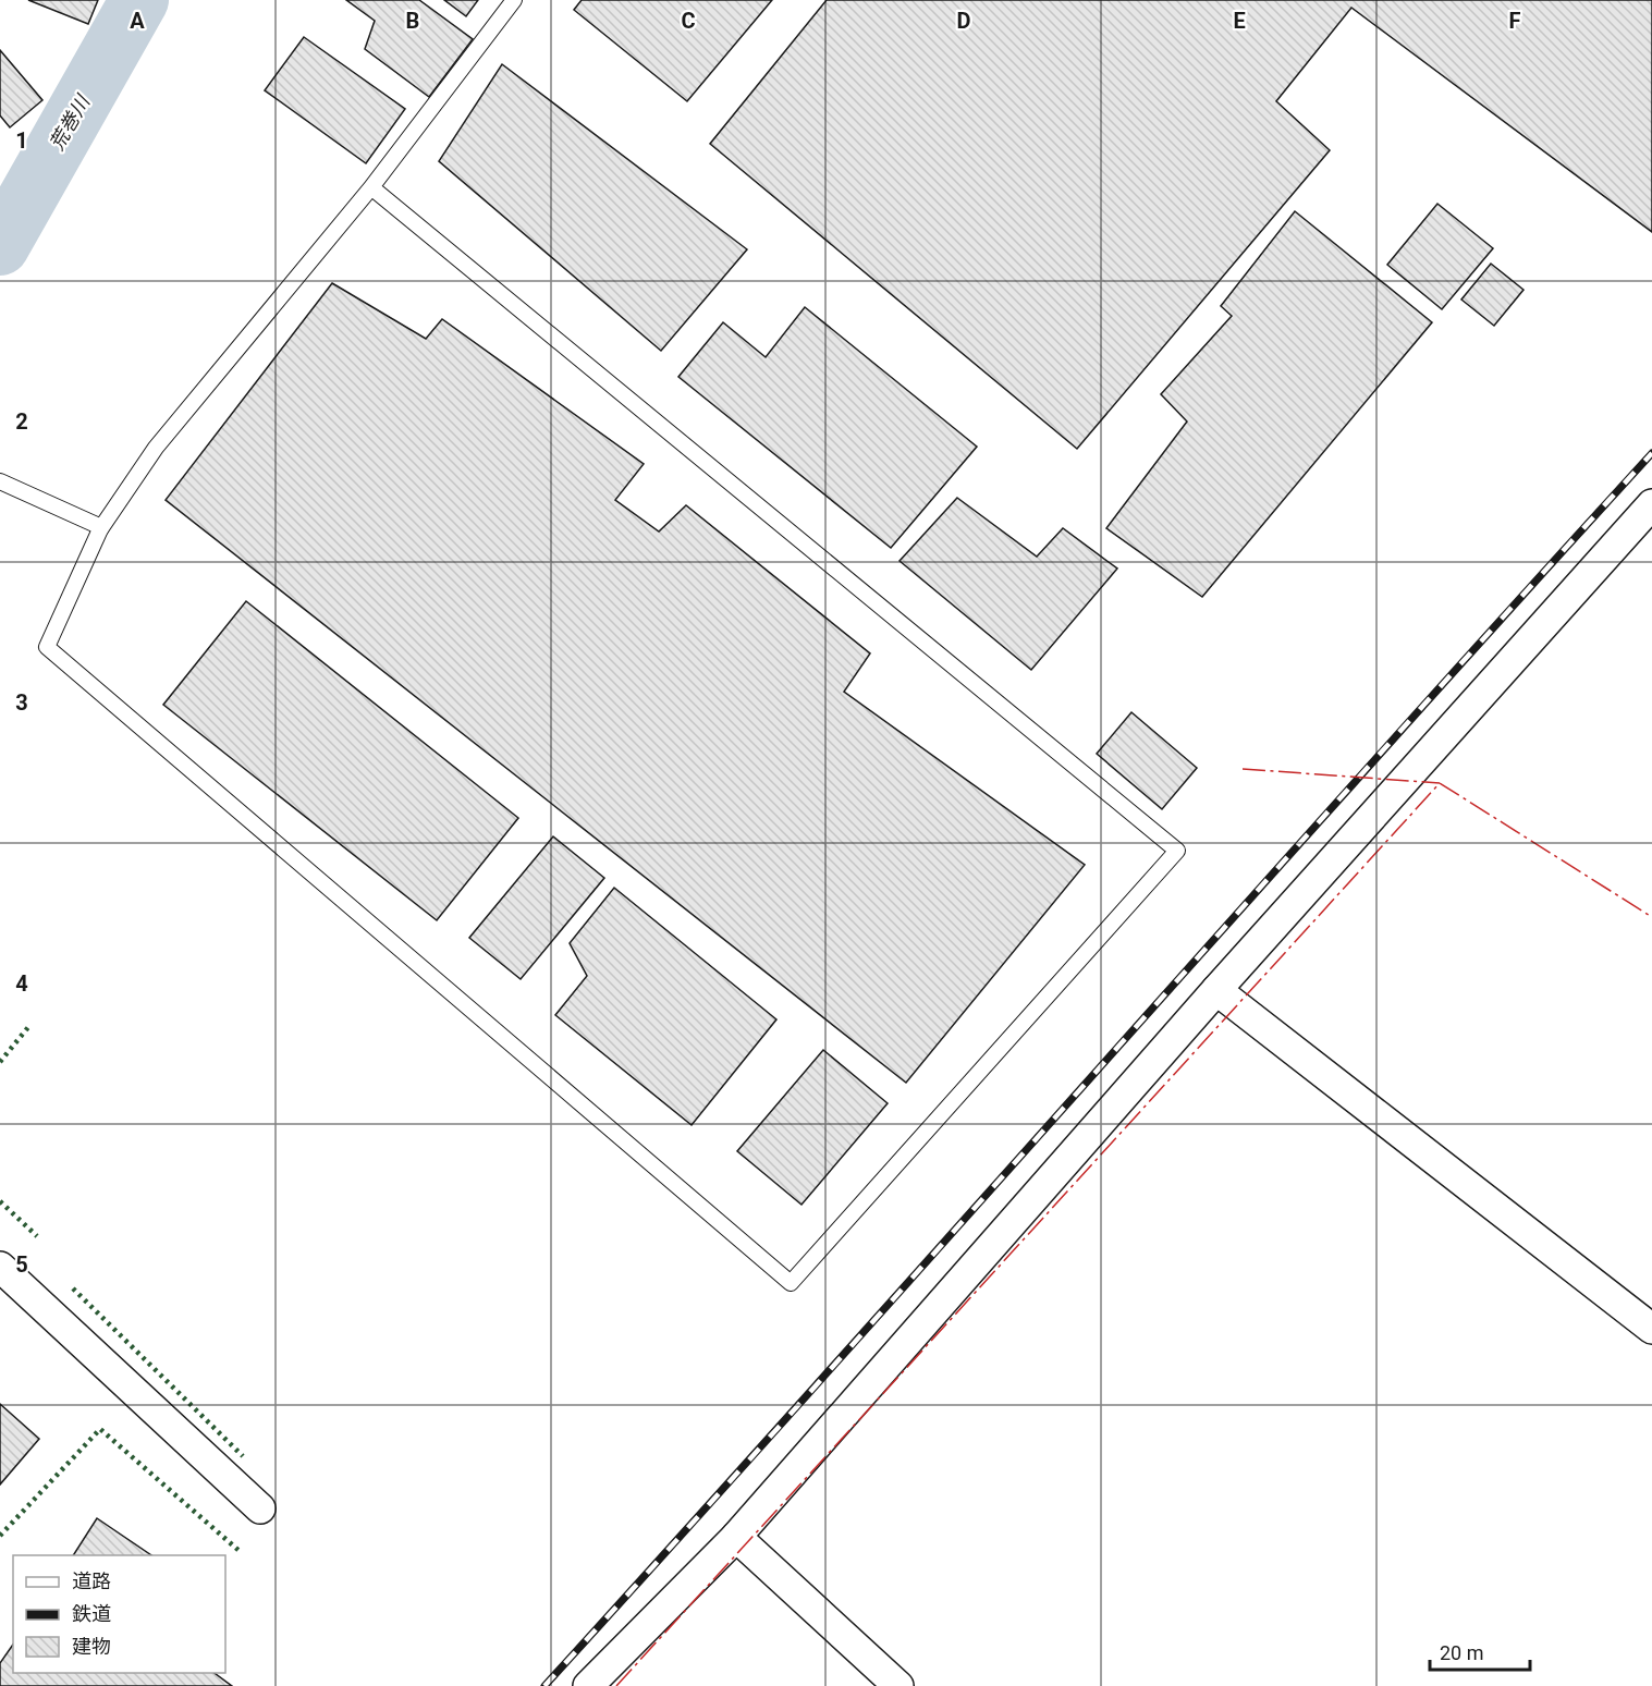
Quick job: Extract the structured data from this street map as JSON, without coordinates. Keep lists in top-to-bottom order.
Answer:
{
  "water": ["荒巻川"],
  "legend": ["道路", "鉄道", "建物"],
  "scale_bar": "20 m",
  "grid": {
    "columns": [
      "A",
      "B",
      "C",
      "D",
      "E",
      "F"
    ],
    "rows": [
      "1",
      "2",
      "3",
      "4",
      "5"
    ]
  }
}
